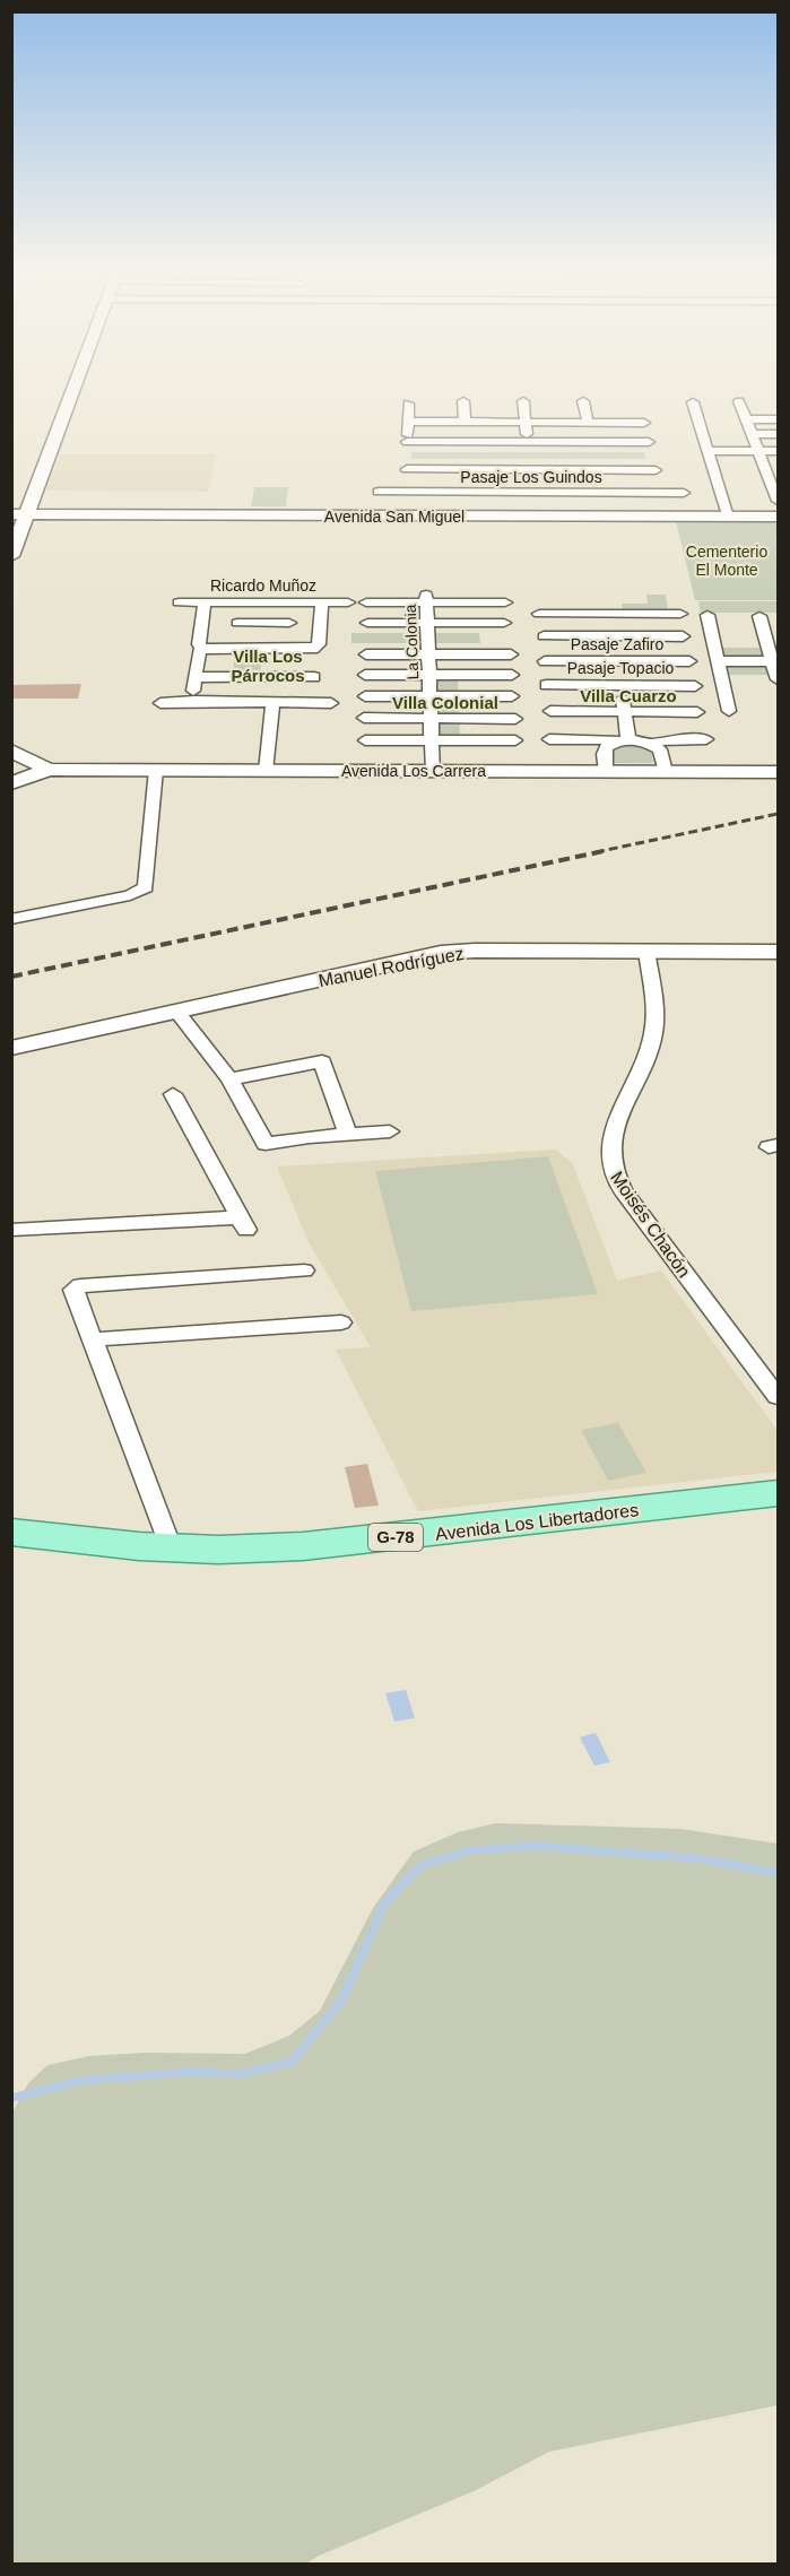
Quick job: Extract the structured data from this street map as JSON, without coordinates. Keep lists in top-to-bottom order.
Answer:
{
  "streets": {
    "main road": ["Avenida Los Libertadores", "G-78"],
    "street": [
      "Pasaje Los Guindos",
      "Avenida San Miguel",
      "Ricardo Muñoz",
      "La Colonia",
      "Pasaje Zafiro",
      "Pasaje Topacio",
      "Avenida Los Carrera",
      "Manuel Rodríguez",
      "Moisés Chacón"
    ]
  },
  "crossings": [
    ["La Colonia", "Avenida Los Carrera"],
    ["Manuel Rodríguez", "Moisés Chacón"]
  ],
  "districts": ["Villa Los Párrocos", "Villa Cuarzo", "Villa Colonial"],
  "parks": ["Cementerio El Monte"]
}
